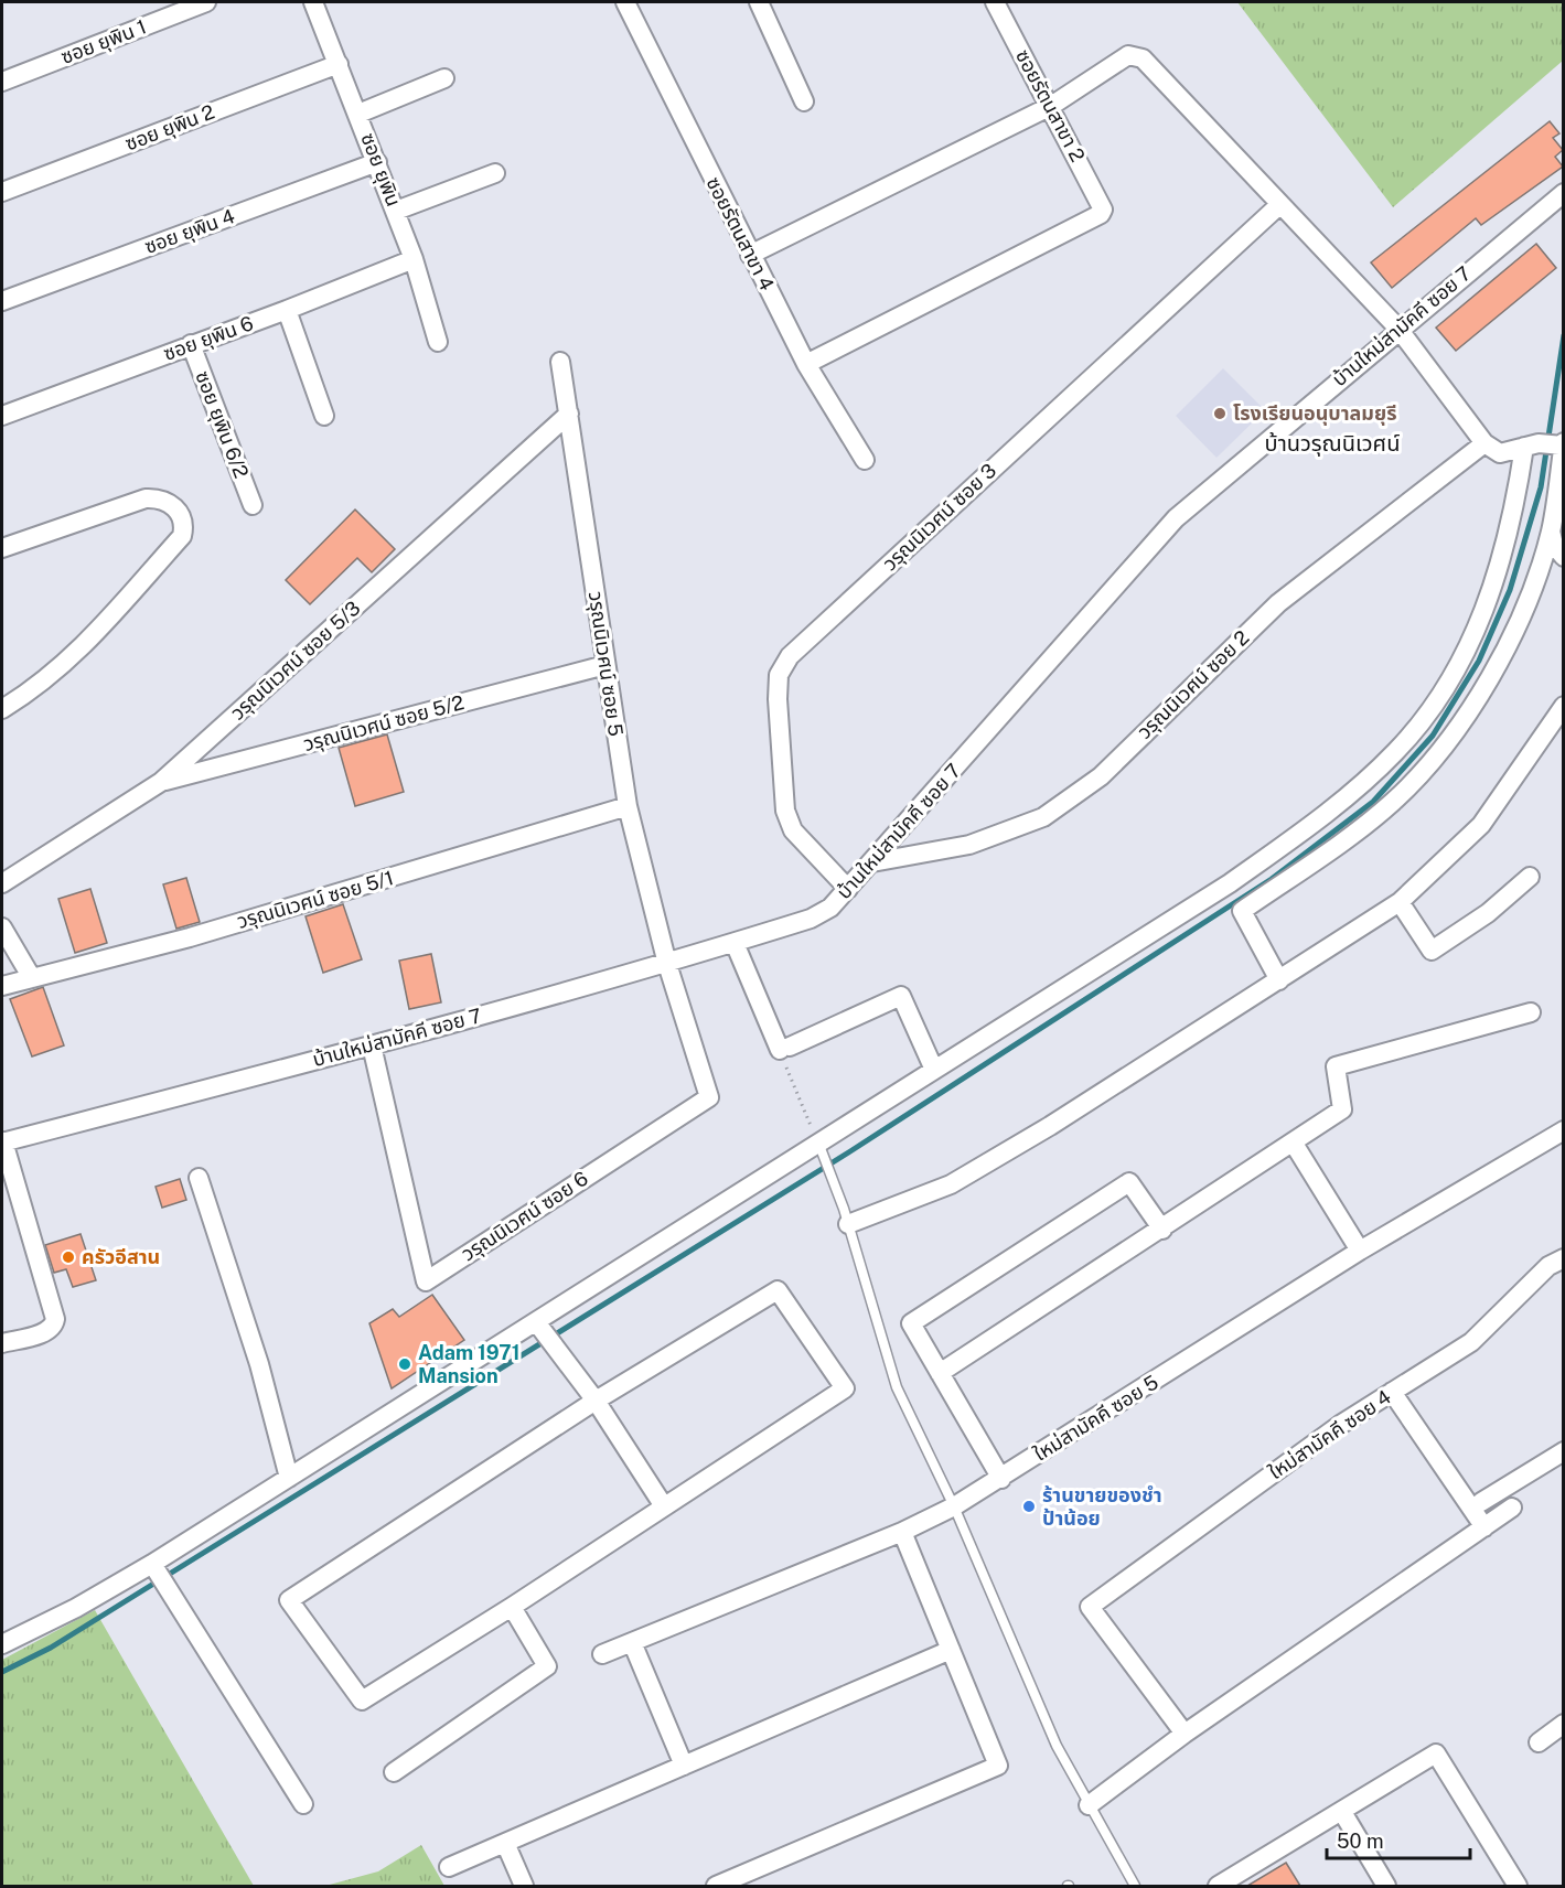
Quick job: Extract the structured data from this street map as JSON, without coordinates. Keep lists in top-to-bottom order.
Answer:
{
  "streets": {
    "street": [
      "ซอย ยุพิน 1",
      "ซอยรัตนสาขา 2",
      "ซอย ยุพิน 2",
      "ซอย ยุพิน",
      "ซอย ยุพิน 4",
      "ซอยรัตนสาขา 4",
      "บ้านใหม่สามัคคี ซอย 7",
      "ซอย ยุพิน 6",
      "ซอย ยุพิน 6/2",
      "วรุณนิเวศน์ ซอย 3",
      "วรุณนิเวศน์ ซอย 5/3",
      "วรุณนิเวศน์ ซอย 5",
      "วรุณนิเวศน์ ซอย 2",
      "วรุณนิเวศน์ ซอย 5/2",
      "วรุณนิเวศน์ ซอย 5/1",
      "วรุณนิเวศน์ ซอย 6",
      "ใหม่สามัคคี ซอย 5",
      "ใหม่สามัคคี ซอย 4"
    ]
  },
  "crossings": [
    ["ซอยรัตนสาขา 2", "ซอยรัตนสาขา 4"],
    ["ซอย ยุพิน 2", "ซอย ยุพิน"],
    ["ซอย ยุพิน", "ซอย ยุพิน 4"],
    ["ซอย ยุพิน", "ซอย ยุพิน 6"],
    ["บ้านใหม่สามัคคี ซอย 7", "วรุณนิเวศน์ ซอย 3"],
    ["บ้านใหม่สามัคคี ซอย 7", "วรุณนิเวศน์ ซอย 5"],
    ["บ้านใหม่สามัคคี ซอย 7", "วรุณนิเวศน์ ซอย 2"],
    ["บ้านใหม่สามัคคี ซอย 7", "วรุณนิเวศน์ ซอย 6"],
    ["ซอย ยุพิน 6", "ซอย ยุพิน 6/2"],
    ["วรุณนิเวศน์ ซอย 5/3", "วรุณนิเวศน์ ซอย 5"],
    ["วรุณนิเวศน์ ซอย 5/3", "วรุณนิเวศน์ ซอย 5/2"],
    ["วรุณนิเวศน์ ซอย 5", "วรุณนิเวศน์ ซอย 5/2"],
    ["วรุณนิเวศน์ ซอย 5", "วรุณนิเวศน์ ซอย 5/1"],
    ["วรุณนิเวศน์ ซอย 5", "วรุณนิเวศน์ ซอย 6"]
  ],
  "districts": ["บ้านวรุณนิเวศน์"],
  "places": [
    "โรงเรียนอนุบาลมยุรี",
    "ครัวอีสาน",
    "Adam 1971 Mansion",
    "ร้านขายของชำ ป้าน้อย"
  ],
  "scale_bar": "50 m"
}
